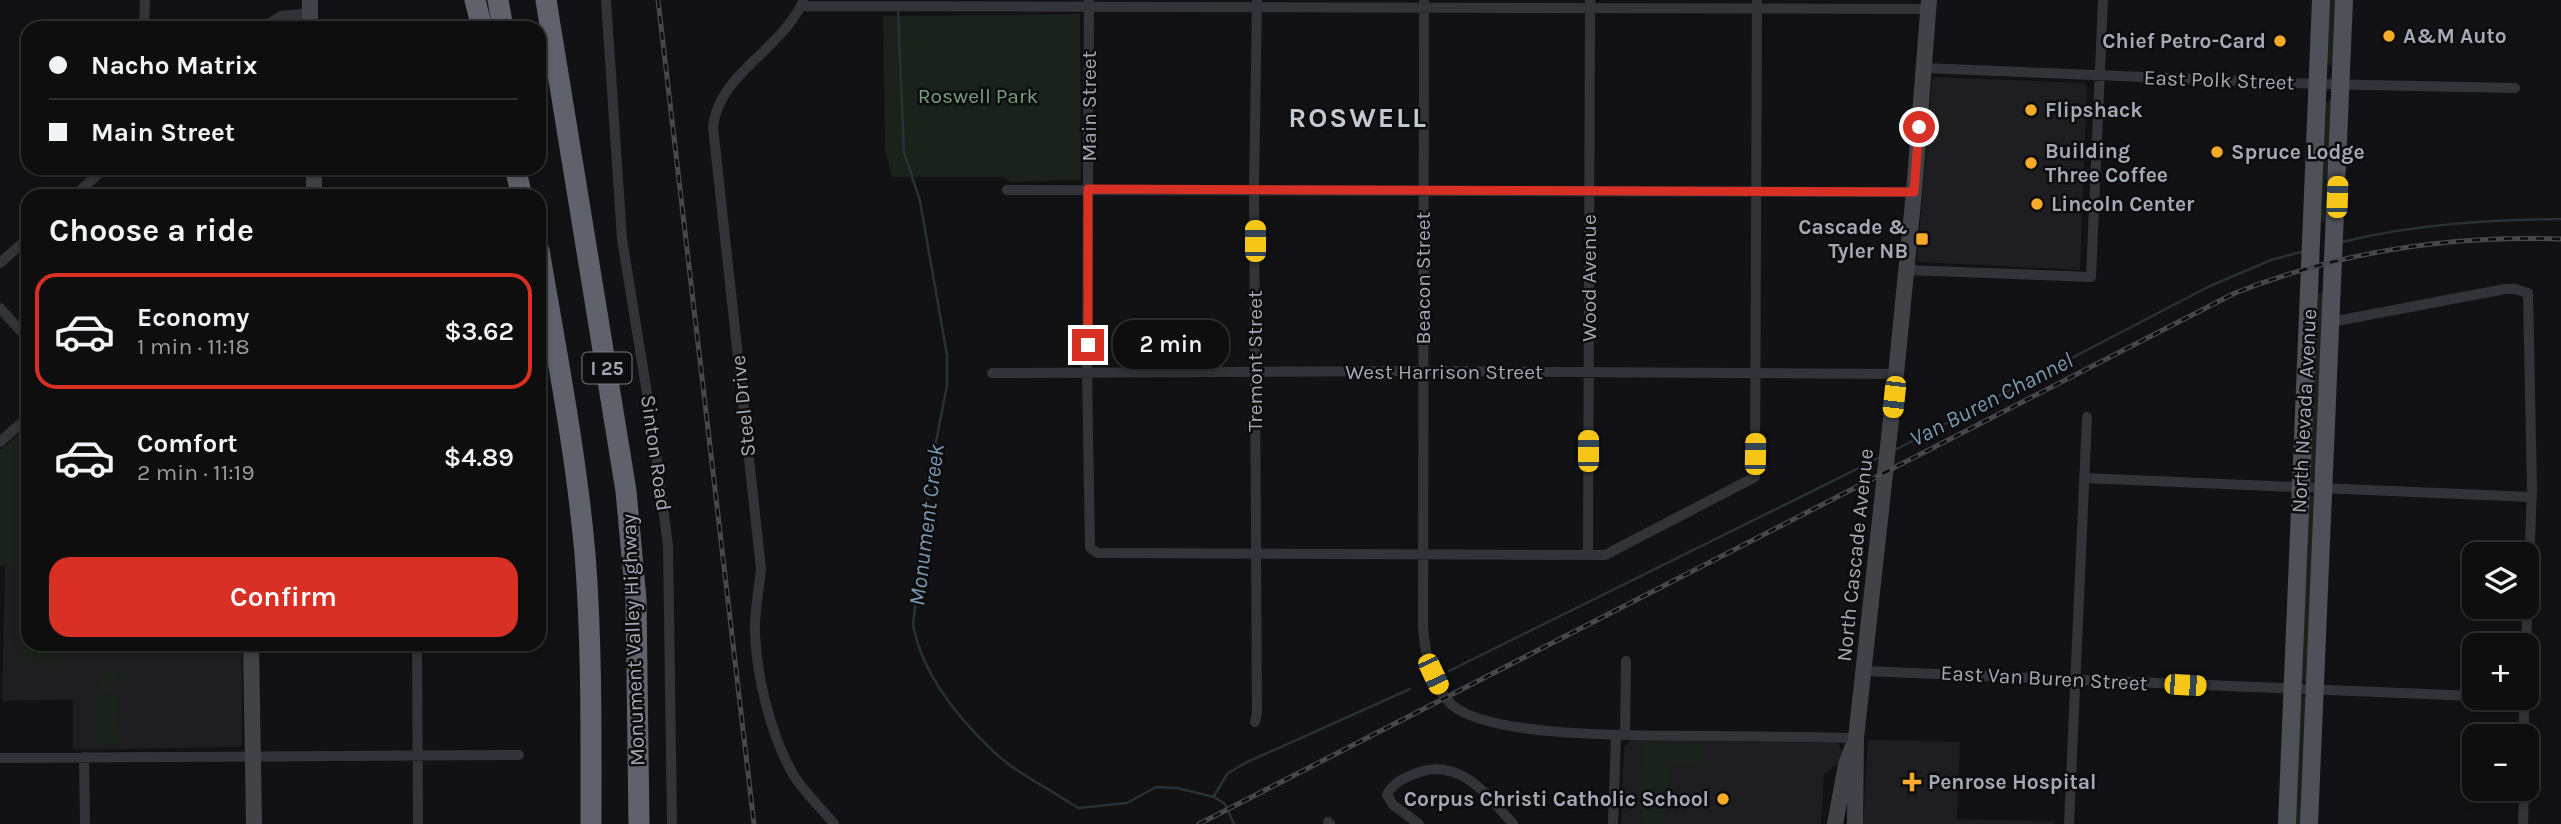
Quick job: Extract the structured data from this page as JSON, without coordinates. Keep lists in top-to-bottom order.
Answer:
{
  "streets": {
    "highway": ["I 25", "Monument Valley Highway"],
    "main road": ["North Nevada Avenue", "North Cascade Avenue"],
    "street": [
      "East Polk Street",
      "Main Street",
      "Beacon Street",
      "Wood Avenue",
      "Tremont Street",
      "West Harrison Street",
      "Steel Drive",
      "Sinton Road",
      "East Van Buren Street"
    ]
  },
  "crossings": [
    ["East Polk Street", "North Nevada Avenue"],
    ["East Polk Street", "North Cascade Avenue"],
    ["Main Street", "Tremont Street"],
    ["Main Street", "West Harrison Street"],
    ["Beacon Street", "West Harrison Street"],
    ["Wood Avenue", "West Harrison Street"],
    ["Tremont Street", "West Harrison Street"],
    ["West Harrison Street", "North Cascade Avenue"],
    ["North Nevada Avenue", "East Van Buren Street"],
    ["North Cascade Avenue", "East Van Buren Street"]
  ],
  "districts": ["ROSWELL"],
  "water": ["Van Buren Channel", "Monument Creek"],
  "parks": ["Roswell Park"],
  "places": {
    "other": [
      "A&M Auto",
      "Chief Petro-Card",
      "Flipshack",
      "Spruce Lodge",
      "Building Three Coffee",
      "Lincoln Center",
      "Corpus Christi Catholic School"
    ],
    "transit": ["Cascade & Tyler NB"],
    "health": ["Penrose Hospital"]
  },
  "page": {
    "banner": ["Nacho Matrix", "Main Street"],
    "heading": "Choose a ride",
    "list": [
      {
        "name": "Economy",
        "note": "1 min · 11:18",
        "value": "$3.62"
      },
      {
        "name": "Comfort",
        "note": "2 min · 11:19",
        "value": "$4.89"
      }
    ],
    "bubble": "2 min",
    "map_buttons": ["+", "−"],
    "buttons": "Confirm"
  }
}
